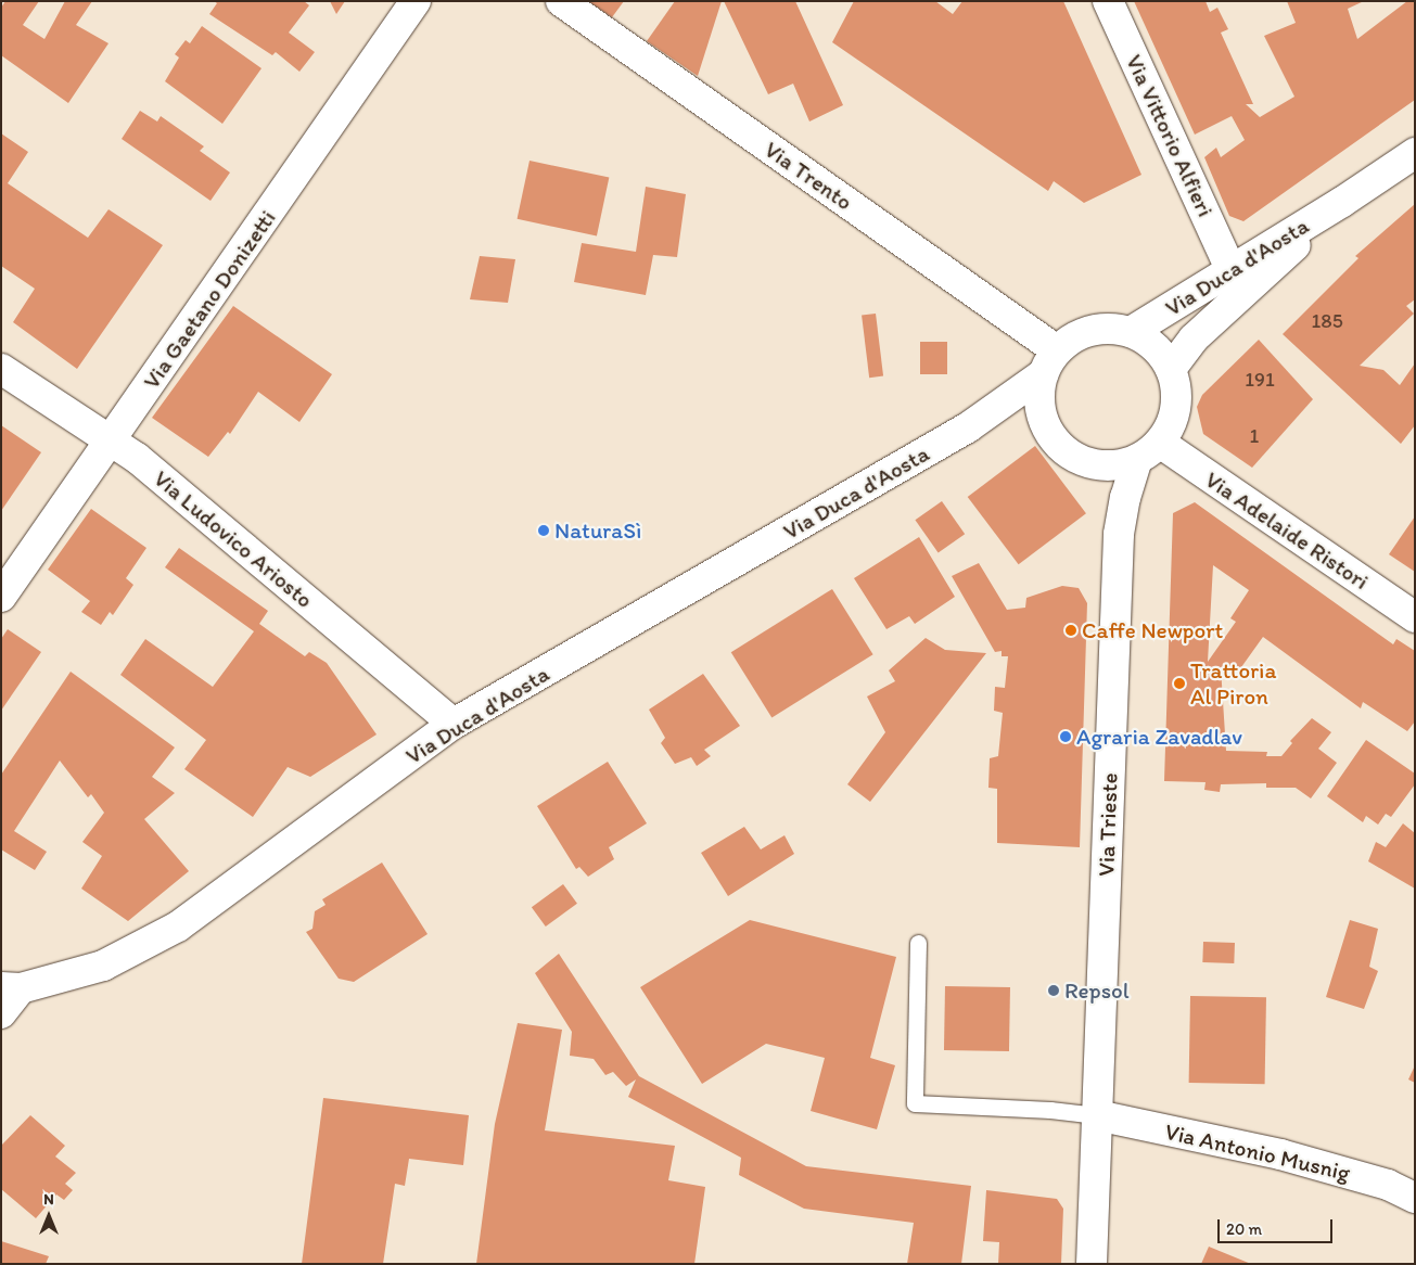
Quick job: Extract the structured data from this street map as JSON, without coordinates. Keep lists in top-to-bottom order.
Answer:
{
  "streets": {
    "main road": [
      "Via Vittorio Alfieri",
      "Via Trento",
      "Via Duca d'Aosta",
      "Via Gaetano Donizetti",
      "Via Adelaide Ristori",
      "Via Ludovico Ariosto",
      "Via Trieste",
      "Via Antonio Musnig"
    ]
  },
  "crossings": [
    ["Via Vittorio Alfieri", "Via Duca d'Aosta"],
    ["Via Trento", "Via Duca d'Aosta"],
    ["Via Trento", "Via Adelaide Ristori"],
    ["Via Trento", "Via Trieste"],
    ["Via Duca d'Aosta", "Via Adelaide Ristori"],
    ["Via Duca d'Aosta", "Via Ludovico Ariosto"],
    ["Via Duca d'Aosta", "Via Trieste"],
    ["Via Gaetano Donizetti", "Via Ludovico Ariosto"],
    ["Via Adelaide Ristori", "Via Trieste"],
    ["Via Trieste", "Via Antonio Musnig"]
  ],
  "places": [
    "NaturaSì",
    "Caffe Newport",
    "Trattoria Al Piron",
    "Agraria Zavadlav",
    "Repsol"
  ],
  "house_numbers": ["185", "191", "1"],
  "scale_bar": "20 m",
  "north": "top"
}
